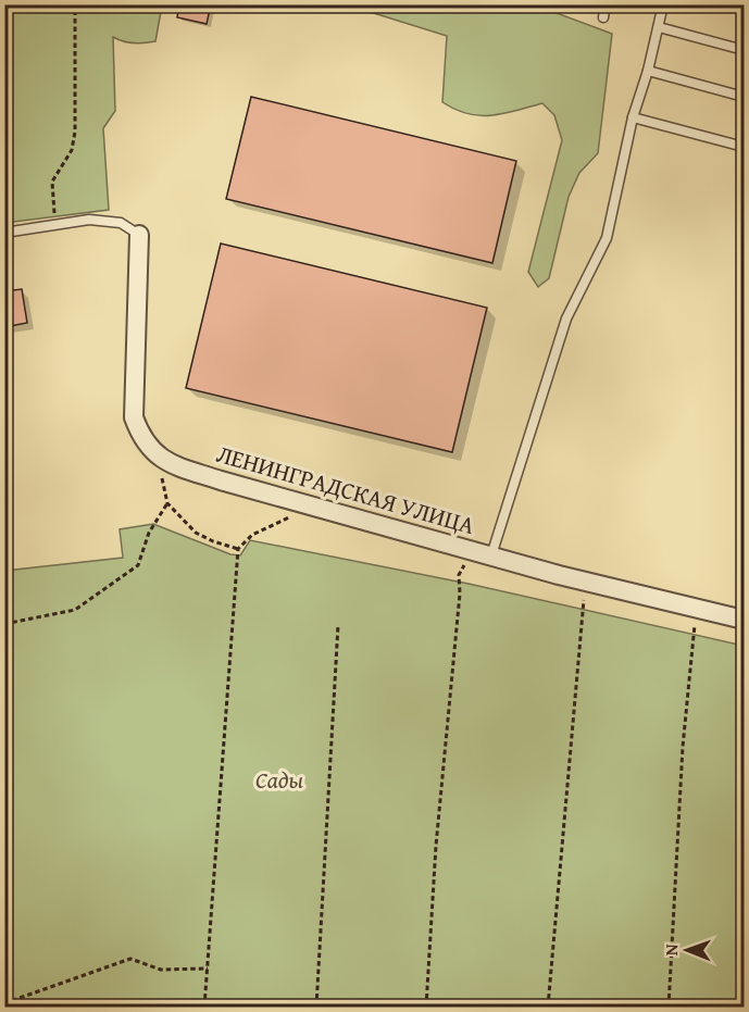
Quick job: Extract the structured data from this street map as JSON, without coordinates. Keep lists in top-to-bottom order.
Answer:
{
  "streets": {
    "street": ["ЛЕНИНГРАДСКАЯ УЛИЦА"]
  },
  "parks": ["Сады"],
  "north": "left"
}
